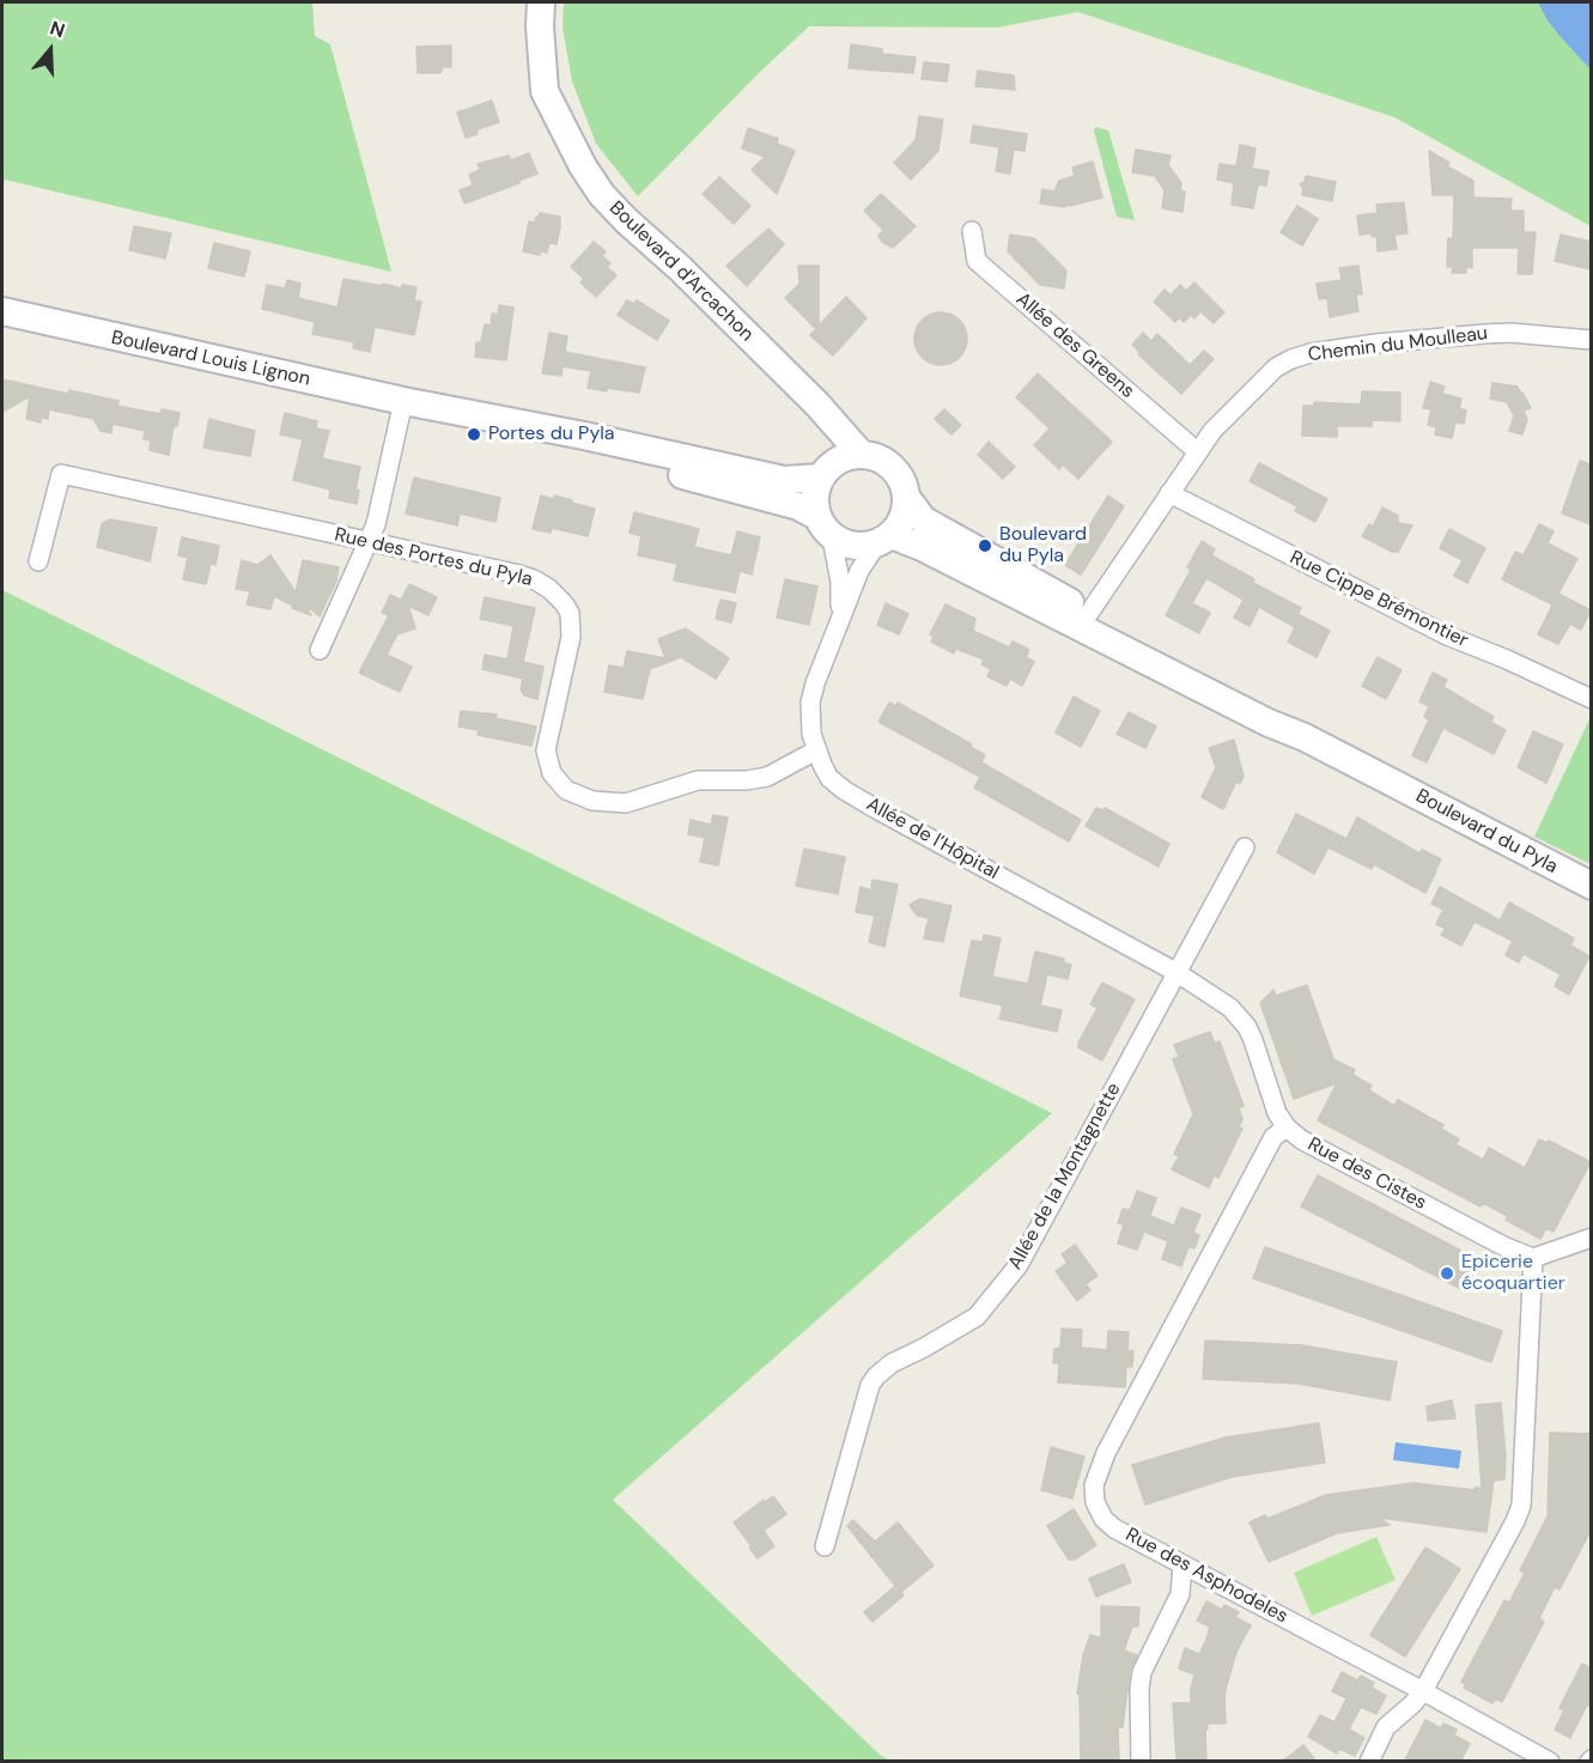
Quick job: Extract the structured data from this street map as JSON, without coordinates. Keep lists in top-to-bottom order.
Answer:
{
  "streets": {
    "main road": ["Boulevard d'Arcachon", "Boulevard Louis Lignon", "Boulevard du Pyla"],
    "street": [
      "Chemin du Moulleau",
      "Allée des Greens",
      "Rue des Portes du Pyla",
      "Rue Cippe Brémontier",
      "Allée de l’Hôpital",
      "Rue des Cistes",
      "Allée de la Montagnette",
      "Rue des Asphodeles"
    ]
  },
  "crossings": [
    ["Boulevard d'Arcachon", "Boulevard du Pyla"],
    ["Boulevard d'Arcachon", "Allée de l’Hôpital"],
    ["Chemin du Moulleau", "Allée des Greens"],
    ["Chemin du Moulleau", "Rue Cippe Brémontier"],
    ["Chemin du Moulleau", "Boulevard du Pyla"],
    ["Rue des Portes du Pyla", "Allée de l’Hôpital"],
    ["Boulevard du Pyla", "Allée de l’Hôpital"],
    ["Allée de l’Hôpital", "Rue des Cistes"],
    ["Allée de l’Hôpital", "Allée de la Montagnette"],
    ["Rue des Cistes", "Allée de la Montagnette"],
    ["Rue des Cistes", "Rue des Asphodeles"]
  ],
  "places": ["Portes du Pyla", "Boulevard du Pyla", "Epicerie écoquartier"],
  "north": "top"
}
